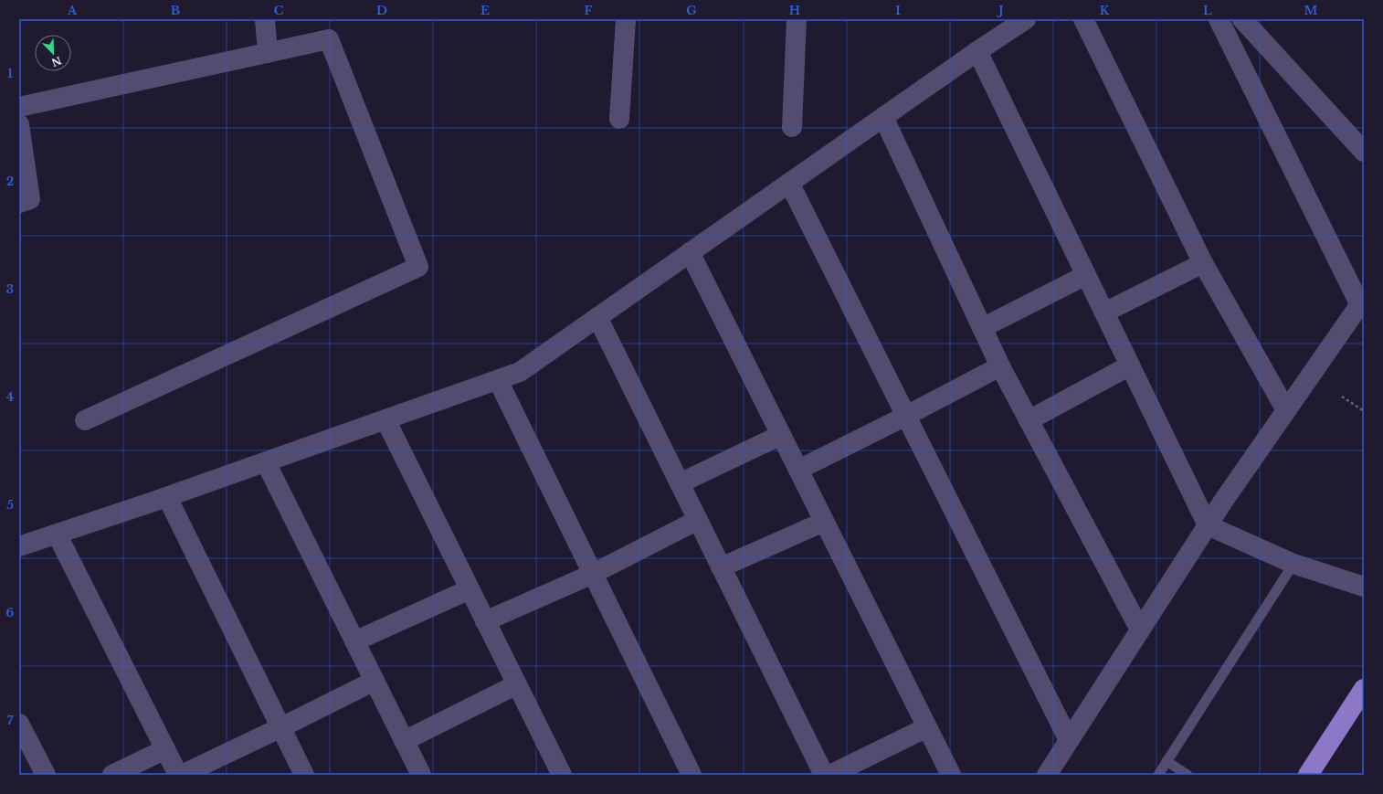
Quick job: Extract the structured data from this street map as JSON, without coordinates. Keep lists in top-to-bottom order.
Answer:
{
  "north": "bottom right",
  "grid": {
    "columns": [
      "A",
      "B",
      "C",
      "D",
      "E",
      "F",
      "G",
      "H",
      "I",
      "J",
      "K",
      "L",
      "M"
    ],
    "rows": [
      "1",
      "2",
      "3",
      "4",
      "5",
      "6",
      "7"
    ]
  }
}
